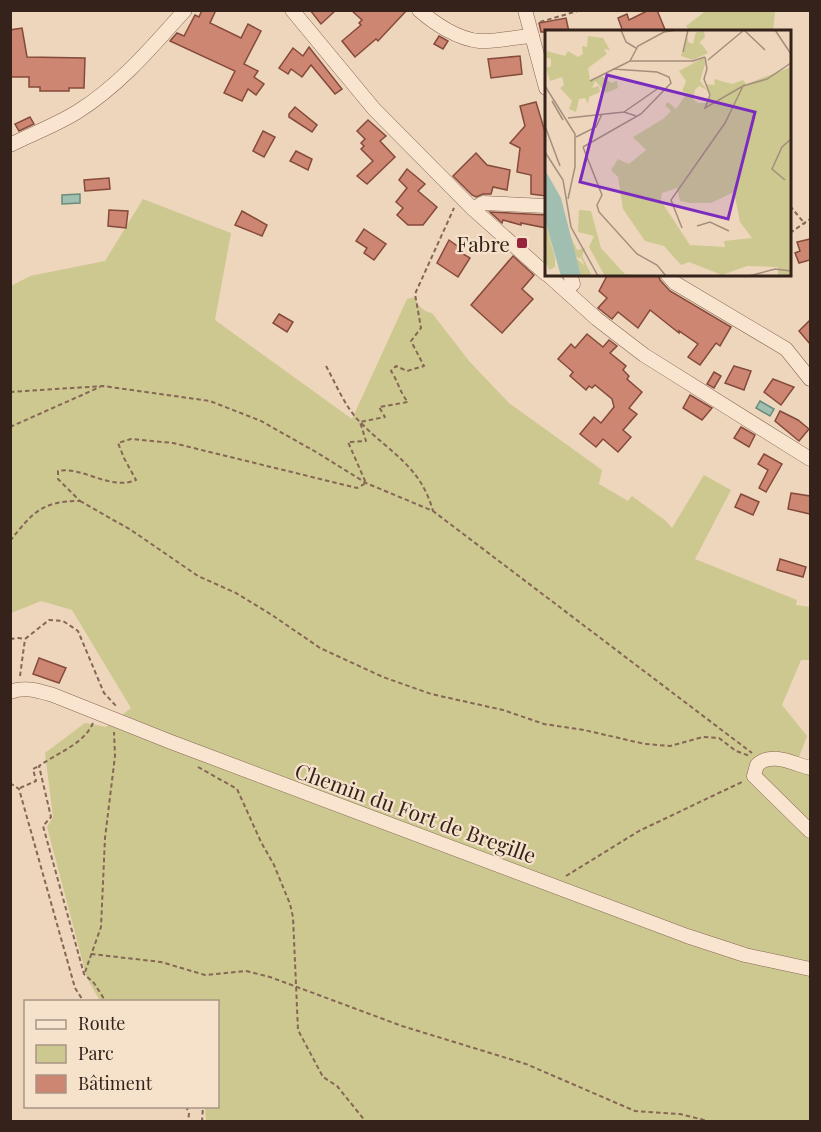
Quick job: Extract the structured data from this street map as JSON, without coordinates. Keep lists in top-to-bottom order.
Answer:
{
  "streets": {
    "street": ["Chemin du Fort de Bregille"]
  },
  "places": {
    "transit": ["Fabre"]
  },
  "legend": ["Route", "Parc", "Bâtiment"]
}
